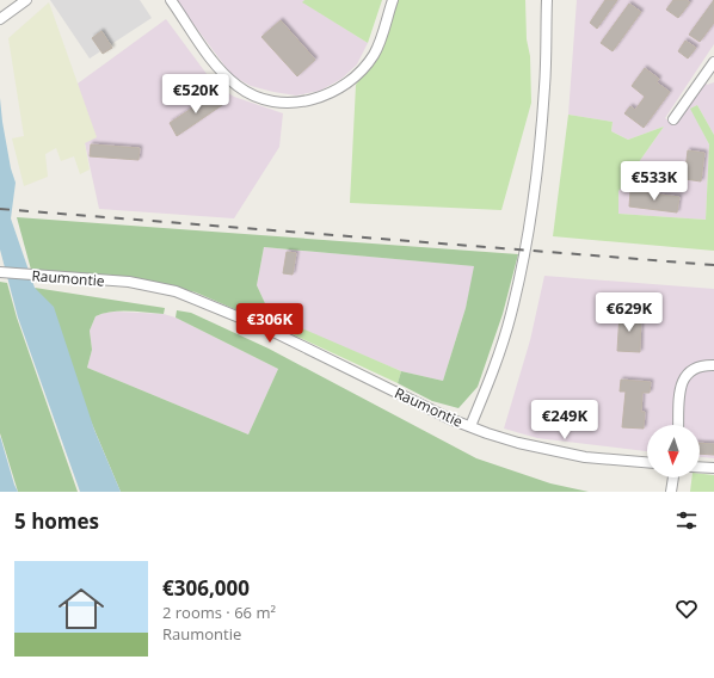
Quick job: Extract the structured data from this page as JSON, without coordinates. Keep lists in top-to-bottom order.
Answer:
{
  "streets": {
    "street": ["Raumontie"]
  },
  "north": "bottom",
  "page": {
    "price": [
      "€520K",
      "€533K",
      "€629K",
      "€306K",
      "€249K"
    ],
    "heading": "5 homes",
    "list": [
      {
        "name": "€306,000",
        "note": "2 rooms · 66 m² · Raumontie"
      }
    ]
  }
}
